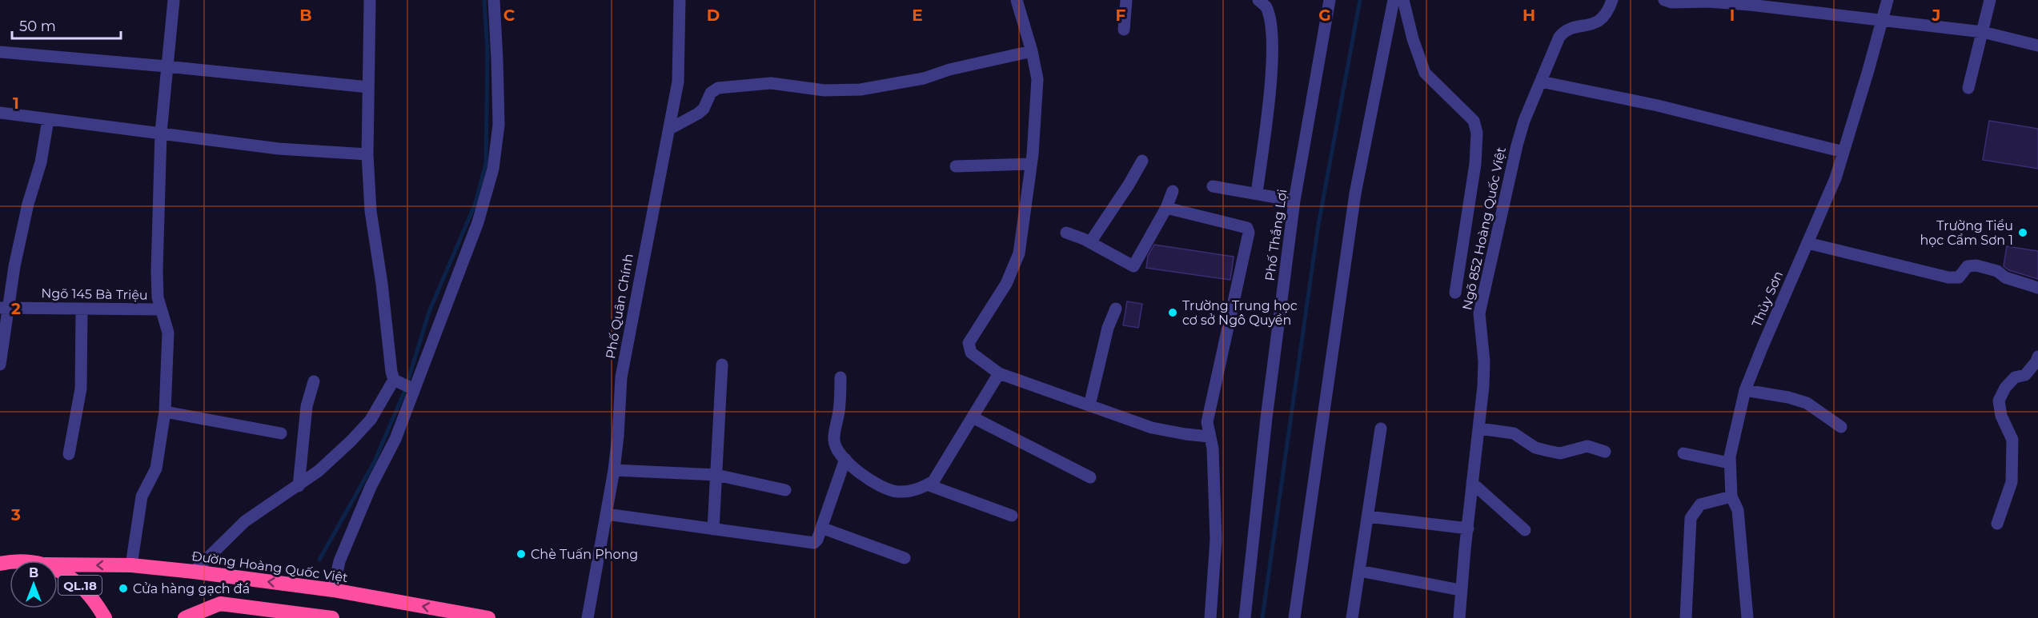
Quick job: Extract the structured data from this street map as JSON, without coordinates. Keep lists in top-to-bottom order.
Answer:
{
  "streets": {
    "highway": ["Đường Hoàng Quốc Việt", "QL.18"],
    "street": [
      "Ngõ 852 Hoàng Quốc Việt",
      "Phố Thắng Lợi",
      "Ngõ 145 Bà Triệu",
      "Thủy Sơn",
      "Phố Quân Chính"
    ]
  },
  "places": [
    "Trường Tiểu học Cẩm Sơn 1",
    "Trường Trung học cơ sở Ngô Quyền",
    "Chè Tuấn Phong",
    "Cửa hàng gạch đá"
  ],
  "scale_bar": "50 m",
  "north": "top",
  "grid": {
    "columns": [
      "B",
      "C",
      "D",
      "E",
      "F",
      "G",
      "H",
      "I",
      "J"
    ],
    "rows": ["1", "2", "3"]
  }
}
